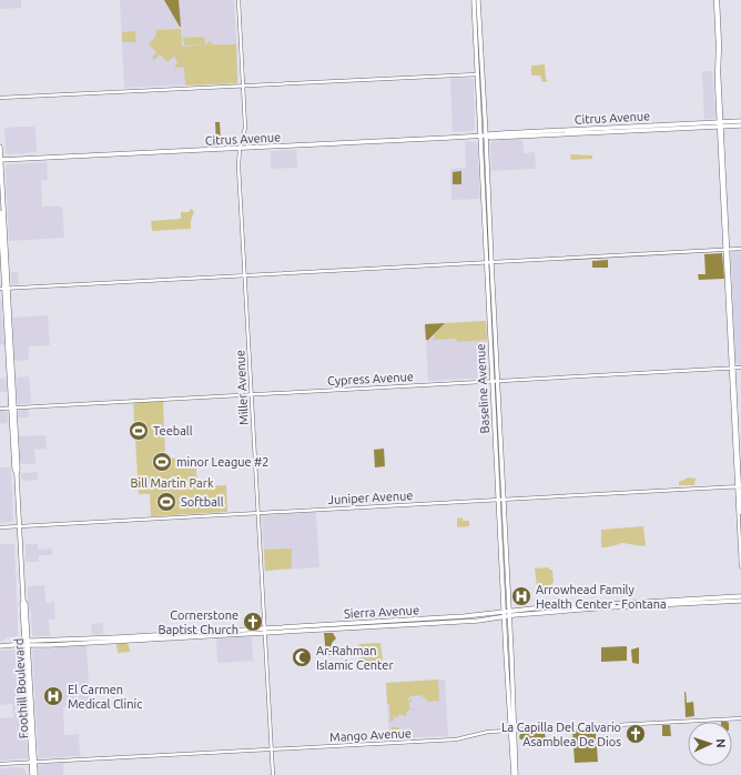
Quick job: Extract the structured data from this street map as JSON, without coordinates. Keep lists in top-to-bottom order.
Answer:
{
  "streets": {
    "main road": [
      "Citrus Avenue",
      "Baseline Avenue",
      "Sierra Avenue",
      "Foothill Boulevard"
    ],
    "street": [
      "Cypress Avenue",
      "Miller Avenue",
      "Juniper Avenue",
      "Mango Avenue"
    ]
  },
  "crossings": [
    ["Citrus Avenue", "Miller Avenue"],
    ["Citrus Avenue", "Baseline Avenue"],
    ["Citrus Avenue", "Foothill Boulevard"],
    ["Cypress Avenue", "Miller Avenue"],
    ["Cypress Avenue", "Baseline Avenue"],
    ["Cypress Avenue", "Foothill Boulevard"],
    ["Miller Avenue", "Juniper Avenue"],
    ["Miller Avenue", "Sierra Avenue"],
    ["Miller Avenue", "Mango Avenue"],
    ["Baseline Avenue", "Juniper Avenue"],
    ["Baseline Avenue", "Sierra Avenue"],
    ["Baseline Avenue", "Mango Avenue"],
    ["Juniper Avenue", "Foothill Boulevard"],
    ["Sierra Avenue", "Foothill Boulevard"],
    ["Foothill Boulevard", "Mango Avenue"]
  ],
  "parks": ["Bill Martin Park"],
  "places": {
    "sports": ["Teeball", "minor League #2", "Softball"],
    "hospital": ["Arrowhead Family Health Center - Fontana", "El Carmen Medical Clinic"],
    "church": ["Cornerstone Baptist Church", "La Capilla Del Calvario Asamblea De Dios"],
    "mosque": ["Ar-Rahman Islamic Center"]
  },
  "north": "right"
}
